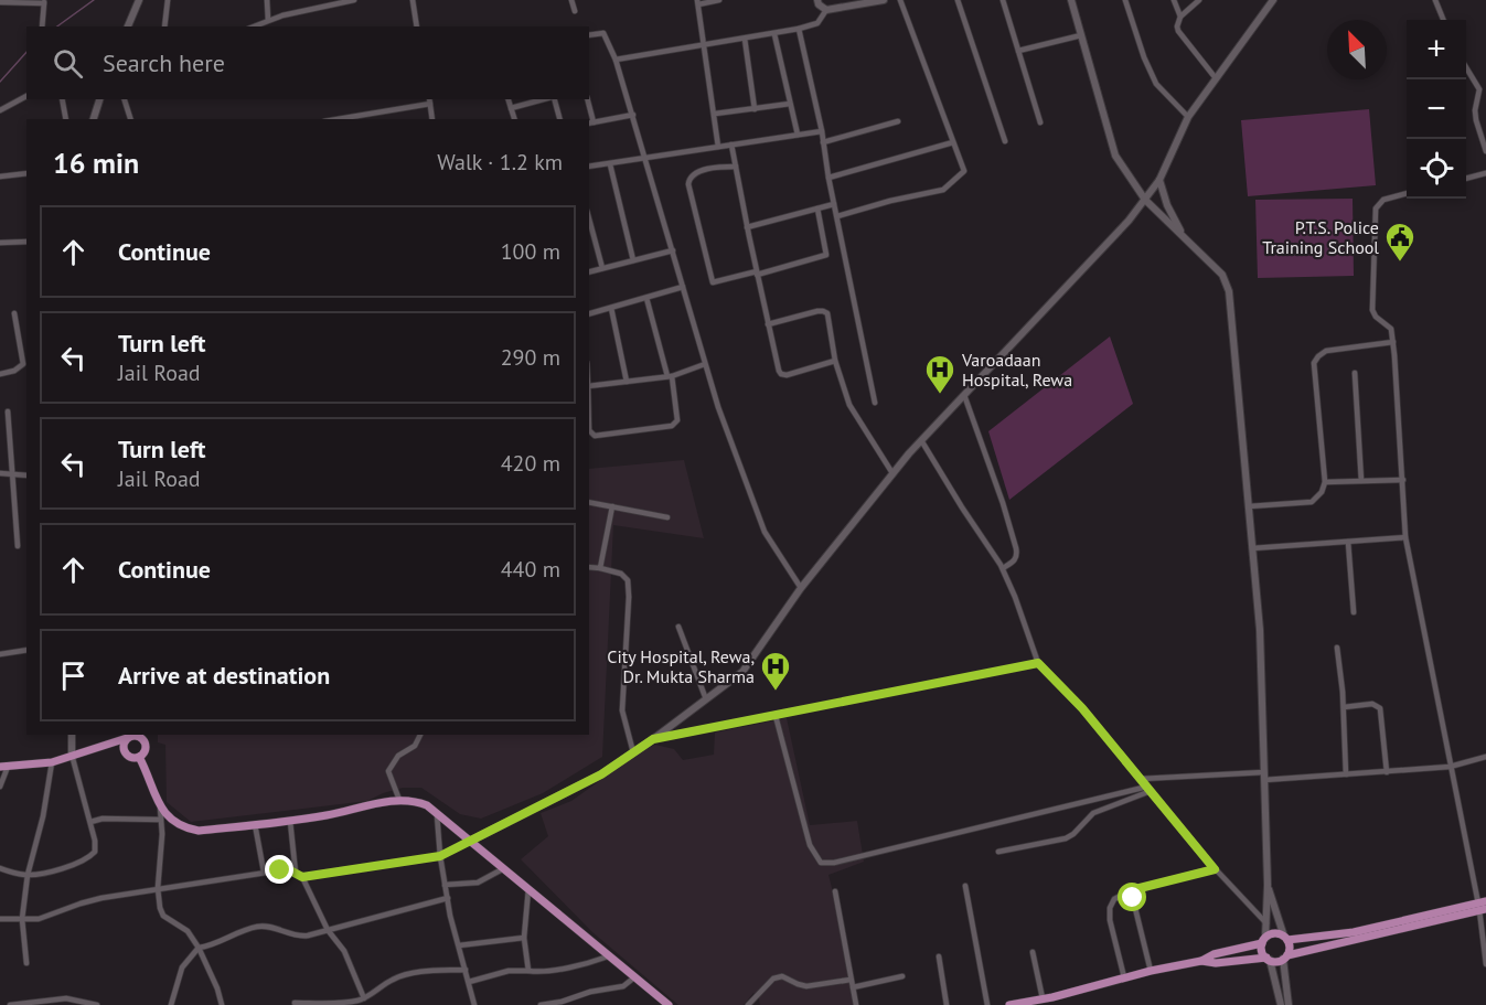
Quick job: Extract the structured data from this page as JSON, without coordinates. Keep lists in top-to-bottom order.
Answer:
{
  "places": {
    "public building": ["P.T.S. Police Training School"],
    "hospital": ["Varoadaan Hospital, Rewa", "City Hospital, Rewa, Dr. Mukta Sharma"]
  },
  "north": "top left",
  "page": {
    "map_buttons": ["+", "−"],
    "search": "Search here",
    "heading": ["16 min", "Walk · 1.2 km"],
    "list": [
      ["Continue", "100 m"],
      ["Turn left", "Jail Road", "290 m"],
      ["Turn left", "Jail Road", "420 m"],
      ["Continue", "440 m"],
      "Arrive at destination"
    ]
  }
}
